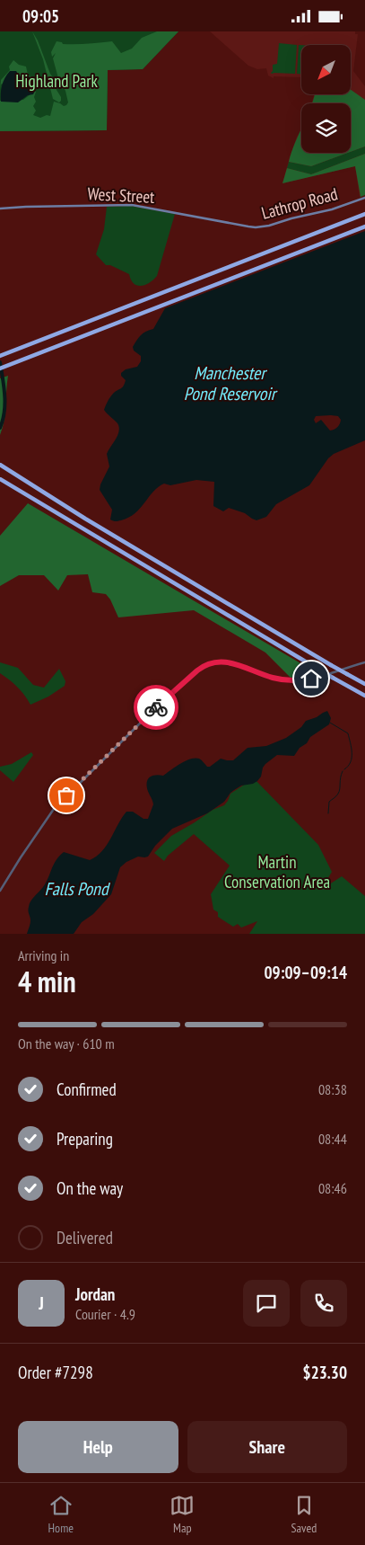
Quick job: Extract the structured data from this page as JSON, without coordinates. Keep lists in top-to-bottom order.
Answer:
{
  "streets": {
    "main road": ["West Street", "Lathrop Road"]
  },
  "crossings": [
    ["West Street", "Lathrop Road"]
  ],
  "water": ["Manchester Pond Reservoir", "Falls Pond"],
  "parks": ["Highland Park", "Martin Conservation Area"],
  "north": "bottom left",
  "page": {
    "status": "09:05",
    "heading": ["4 min", "Arriving in", "09:09–09:14"],
    "panel": [
      "Jordan",
      "Courier · 4.9",
      "Order #7298",
      "$23.30"
    ],
    "bar": "On the way · 610 m",
    "list": [
      ["Confirmed", "08:38"],
      ["Preparing", "08:44"],
      ["On the way", "08:46"],
      "Delivered"
    ],
    "round": "J",
    "buttons": ["Help", "Share"],
    "tabs": ["Home", "Map", "Saved"]
  }
}
